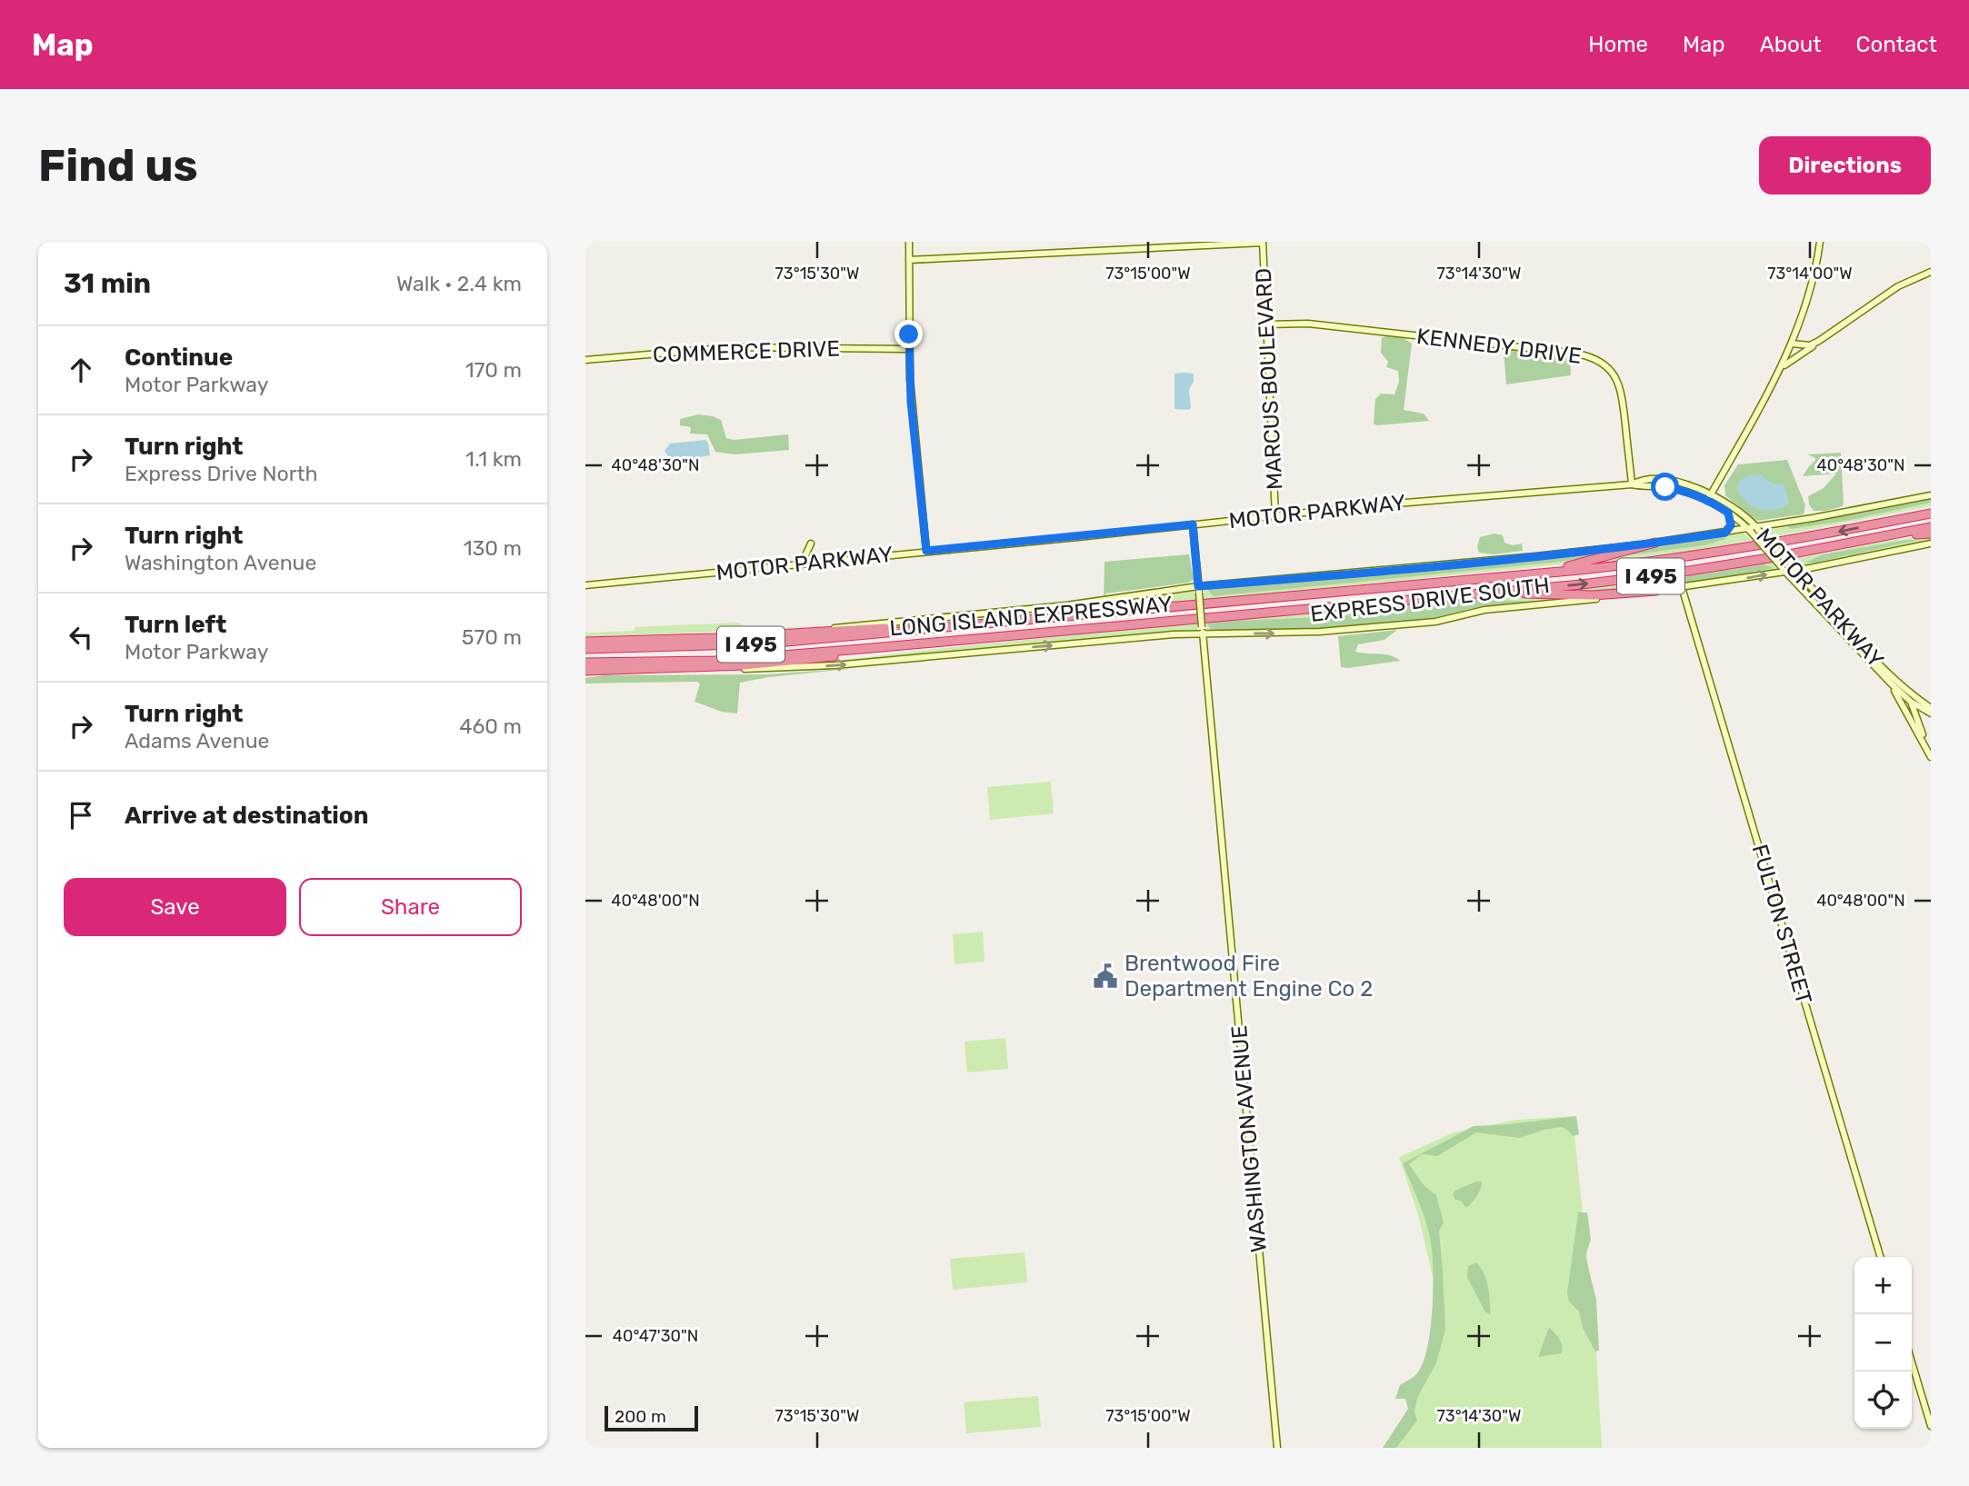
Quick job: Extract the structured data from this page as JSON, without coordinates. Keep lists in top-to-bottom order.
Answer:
{
  "streets": {
    "highway": ["I 495", "EXPRESS DRIVE SOUTH", "LONG ISLAND EXPRESSWAY"],
    "main road": [
      "KENNEDY DRIVE",
      "COMMERCE DRIVE",
      "MARCUS BOULEVARD",
      "MOTOR PARKWAY",
      "FULTON STREET",
      "WASHINGTON AVENUE"
    ]
  },
  "crossings": [
    ["KENNEDY DRIVE", "MARCUS BOULEVARD"],
    ["KENNEDY DRIVE", "MOTOR PARKWAY"],
    ["MARCUS BOULEVARD", "MOTOR PARKWAY"],
    ["MOTOR PARKWAY", "EXPRESS DRIVE SOUTH"],
    ["MOTOR PARKWAY", "WASHINGTON AVENUE"],
    ["EXPRESS DRIVE SOUTH", "FULTON STREET"],
    ["EXPRESS DRIVE SOUTH", "WASHINGTON AVENUE"]
  ],
  "places": {
    "public building": ["Brentwood Fire Department Engine Co 2"]
  },
  "scale_bar": "200 m",
  "page": {
    "header": "Map",
    "nav": [
      "Home",
      "Map",
      "About",
      "Contact"
    ],
    "buttons": [
      "Directions",
      ["Save", "Share"]
    ],
    "title": "Find us",
    "heading": ["31 min", "Walk · 2.4 km"],
    "list": [
      ["Continue", "Motor Parkway", "170 m"],
      ["Turn right", "Express Drive North", "1.1 km"],
      ["Turn right", "Washington Avenue", "130 m"],
      ["Turn left", "Motor Parkway", "570 m"],
      ["Turn right", "Adams Avenue", "460 m"],
      "Arrive at destination"
    ],
    "map_buttons": ["+", "−"],
    "scale": "200 m"
  },
  "coordinates": [
    "73°15'30\"W",
    "73°15'00\"W",
    "73°14'30\"W",
    "73°14'00\"W",
    "40°48'30\"N",
    "40°48'00\"N",
    "40°47'30\"N"
  ]
}
